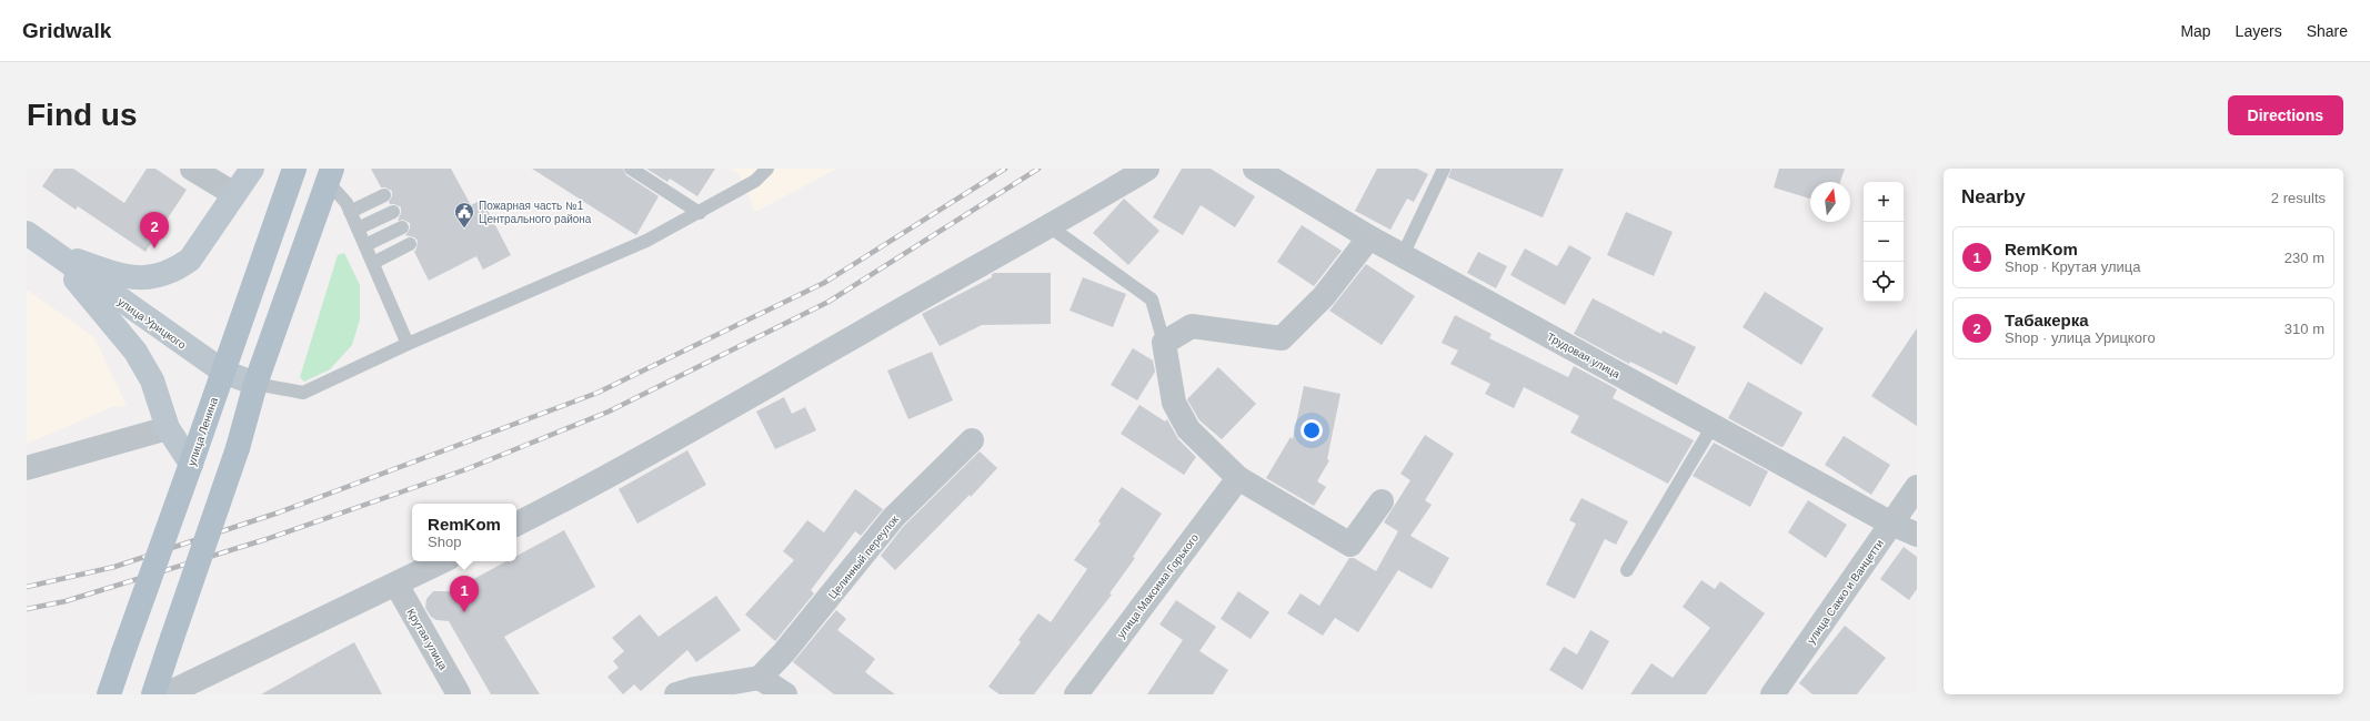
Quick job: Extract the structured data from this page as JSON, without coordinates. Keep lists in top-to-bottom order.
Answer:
{
  "streets": {
    "main road": ["улица Урицкого", "улица Ленина"],
    "street": [
      "Трудовая улица",
      "Целинный переулок",
      "улица Максима Горького",
      "улица Сакко и Ванцетти",
      "Крутая улица"
    ]
  },
  "crossings": [
    ["улица Урицкого", "улица Ленина"],
    ["Трудовая улица", "улица Сакко и Ванцетти"]
  ],
  "places": {
    "public building": ["Пожарная часть №1 Центрального района"]
  },
  "north": "top",
  "page": {
    "header": "Gridwalk",
    "nav": ["Map", "Layers", "Share"],
    "buttons": "Directions",
    "title": "Find us",
    "heading": ["Nearby", "2 results"],
    "map_buttons": ["+", "−"],
    "pins": ["2", "1"],
    "list": [
      {
        "mark": "1",
        "name": "RemKom",
        "note": "Shop · Крутая улица",
        "value": "230 m"
      },
      {
        "mark": "2",
        "name": "Табакерка",
        "note": "Shop · улица Урицкого",
        "value": "310 m"
      }
    ],
    "popup": ["RemKom", "Shop"]
  }
}
